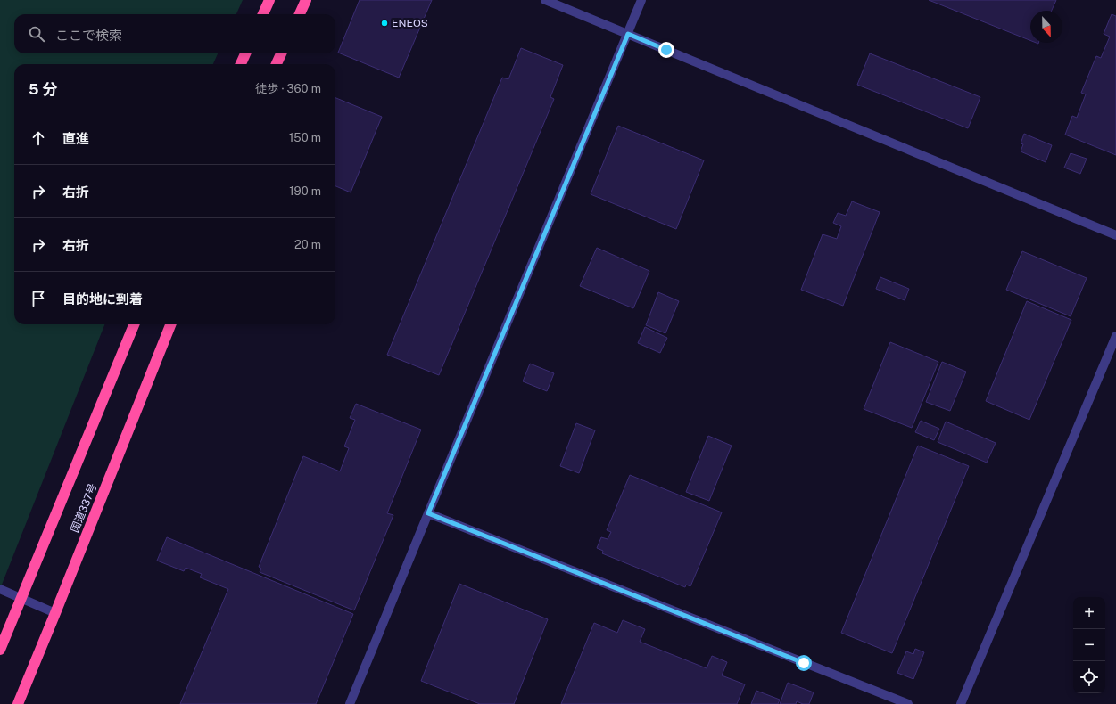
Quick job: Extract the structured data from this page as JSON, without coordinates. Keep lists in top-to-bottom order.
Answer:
{
  "streets": {
    "highway": ["国道337号"]
  },
  "places": ["ENEOS"],
  "north": "bottom",
  "page": {
    "search": "ここで検索",
    "heading": ["5 分", "徒歩 · 360 m"],
    "list": [
      ["直進", "150 m"],
      ["右折", "190 m"],
      ["右折", "20 m"],
      "目的地に到着"
    ],
    "map_buttons": ["+", "−"]
  }
}
